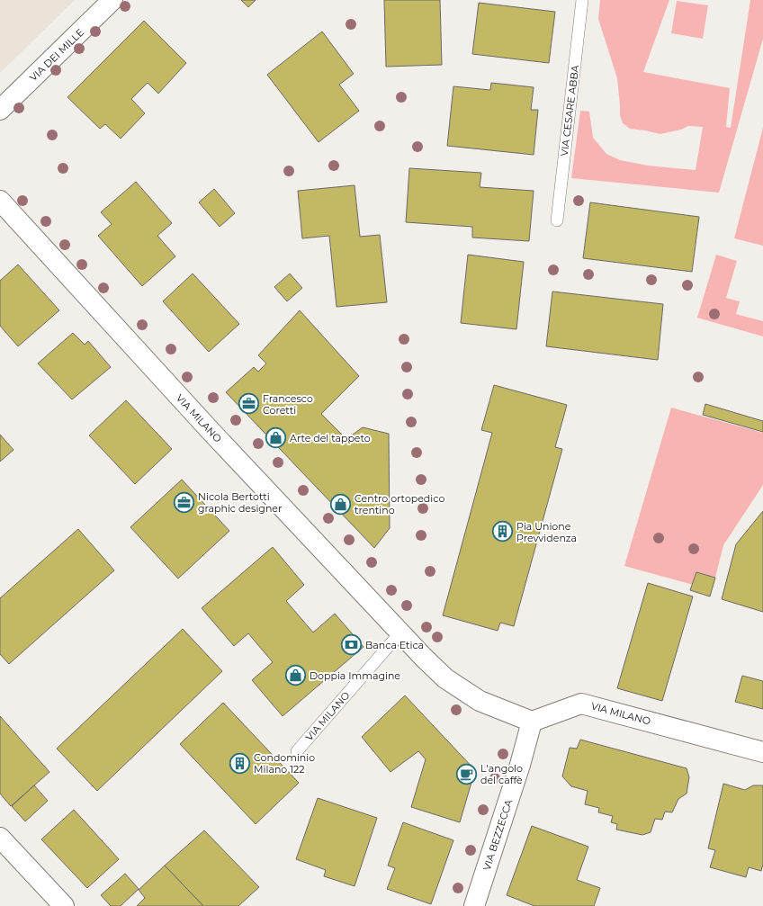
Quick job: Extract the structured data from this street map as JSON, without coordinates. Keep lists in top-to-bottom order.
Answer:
{
  "streets": {
    "street": ["VIA DEI MILLE", "VIA MILANO", "VIA BEZZECCA"],
    "lane": ["VIA CESARE ABBA"]
  },
  "crossings": [
    ["VIA MILANO", "VIA BEZZECCA"]
  ],
  "places": {
    "office": ["Francesco Coretti", "Nicola Bertotti graphic designer"],
    "shop": ["Arte del tappeto", "Centro ortopedico trentino", "Doppia Immagine"],
    "building": ["Pia Unione Prevvidenza", "Condominio Milano 122"],
    "bank": ["Banca Etica"],
    "cafe": ["L'angolo del caffè"]
  }
}
